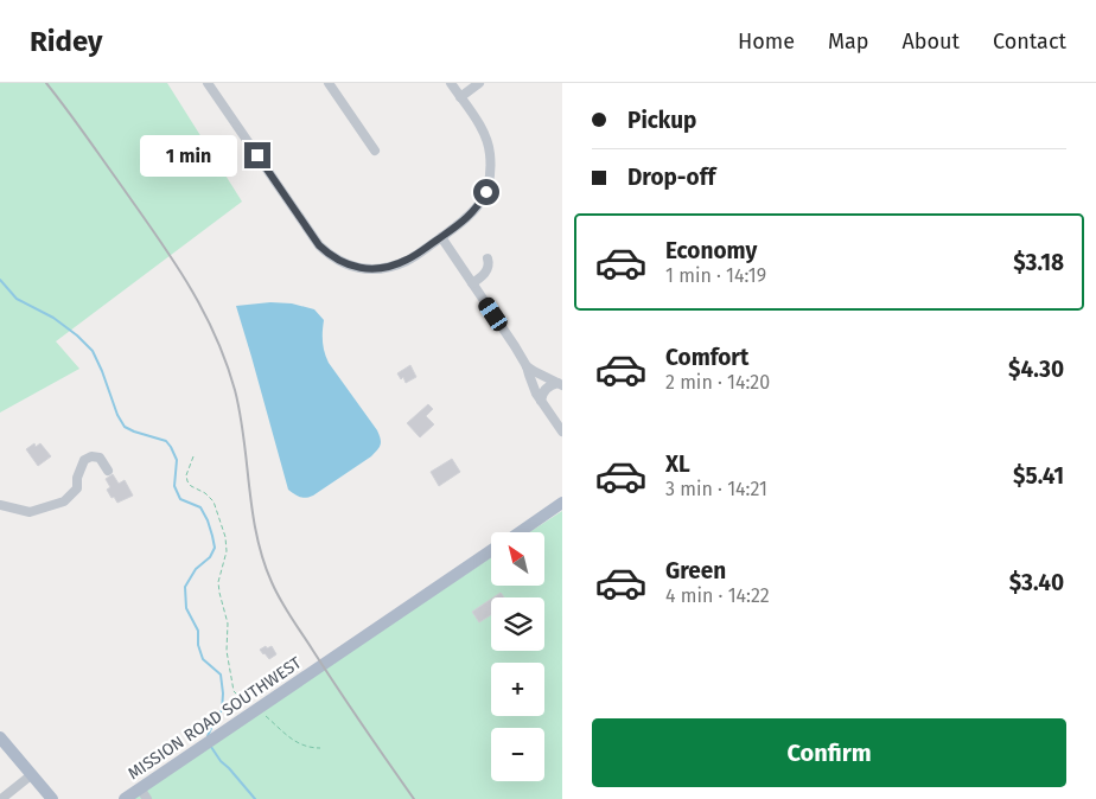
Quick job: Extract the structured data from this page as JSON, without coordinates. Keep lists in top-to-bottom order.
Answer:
{
  "streets": {
    "main road": ["MISSION ROAD SOUTHWEST"]
  },
  "north": "top left",
  "page": {
    "header": "Ridey",
    "nav": [
      "Home",
      "Map",
      "About",
      "Contact"
    ],
    "banner": ["Pickup", "Drop-off"],
    "bubble": "1 min",
    "list": [
      {
        "name": "Economy",
        "note": "1 min · 14:19",
        "value": "$3.18"
      },
      {
        "name": "Comfort",
        "note": "2 min · 14:20",
        "value": "$4.30"
      },
      {
        "name": "XL",
        "note": "3 min · 14:21",
        "value": "$5.41"
      },
      {
        "name": "Green",
        "note": "4 min · 14:22",
        "value": "$3.40"
      }
    ],
    "map_buttons": ["+", "−"],
    "buttons": "Confirm"
  }
}
